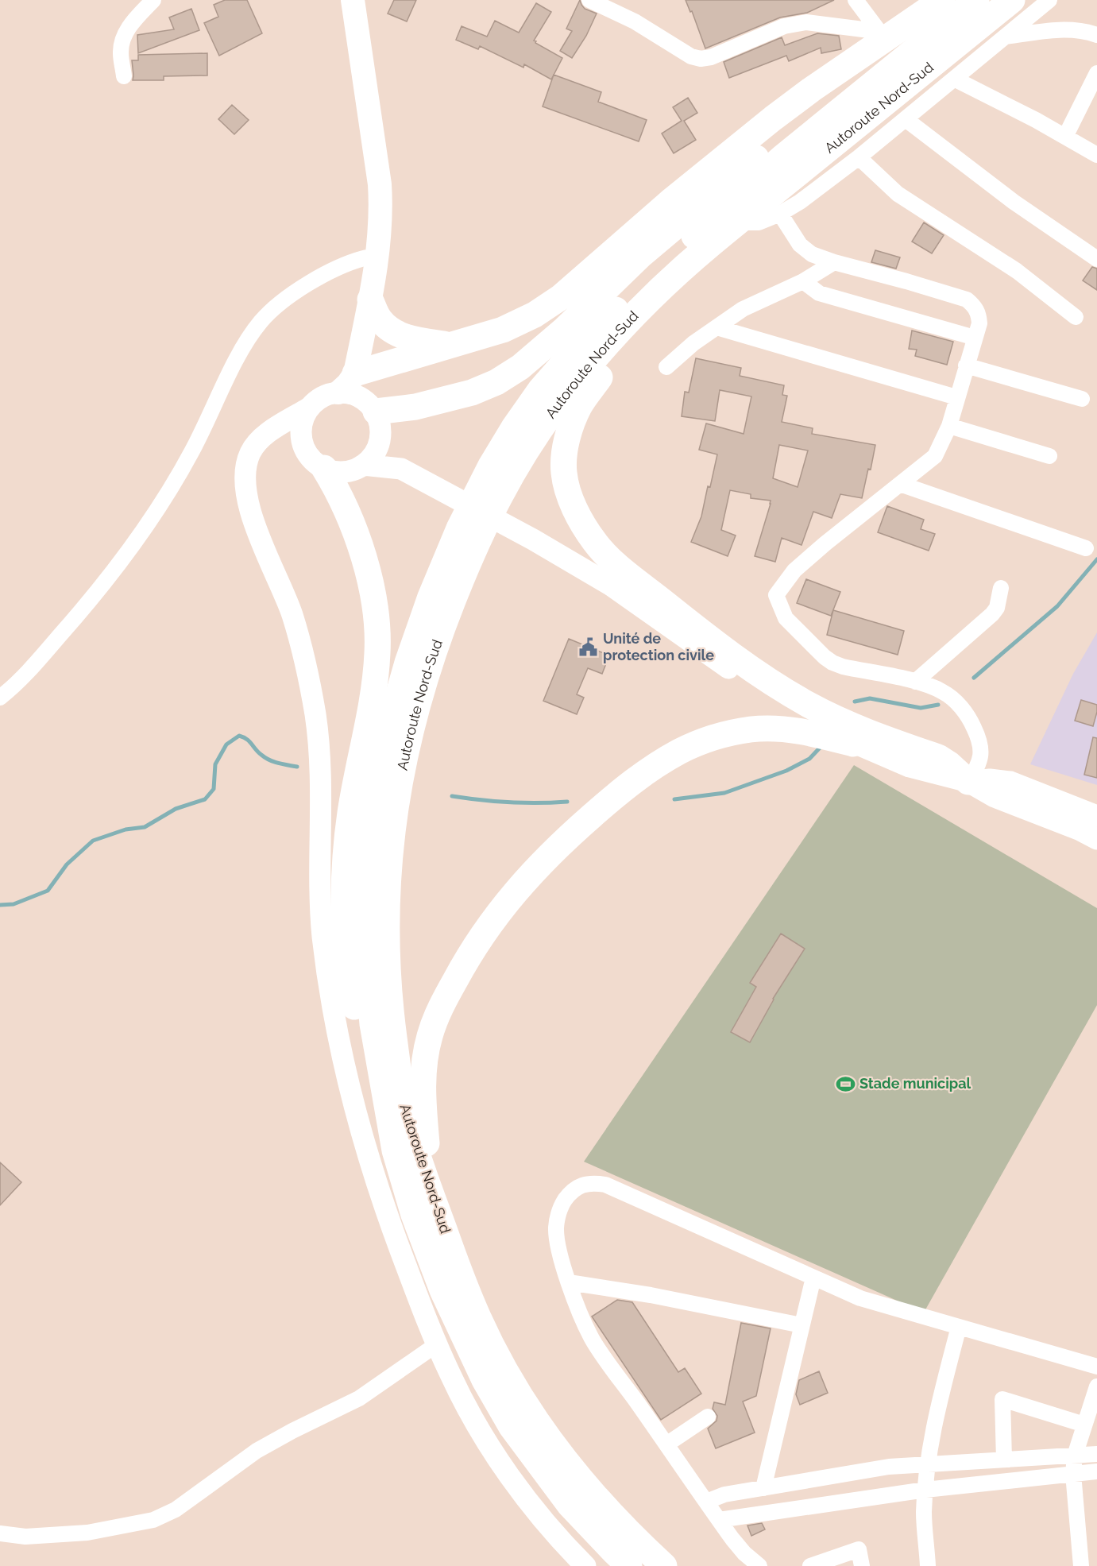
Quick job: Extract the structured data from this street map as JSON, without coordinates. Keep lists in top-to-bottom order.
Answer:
{
  "streets": {
    "highway": ["Autoroute Nord-Sud"]
  },
  "places": {
    "public building": ["Unité de protection civile"],
    "sports": ["Stade municipal"]
  }
}
